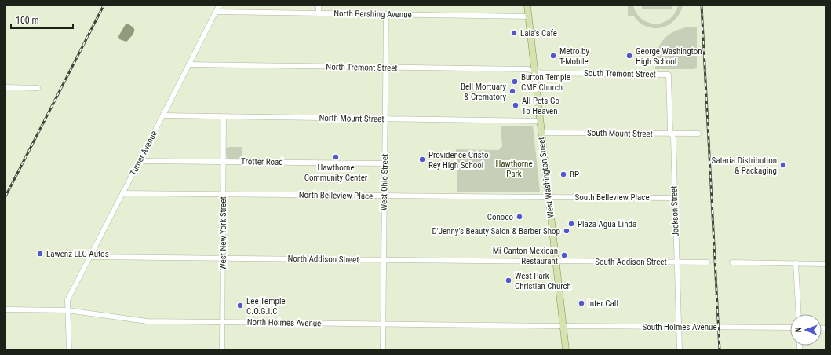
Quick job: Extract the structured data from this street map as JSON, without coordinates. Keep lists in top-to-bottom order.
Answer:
{
  "streets": {
    "main road": ["West Washington Street"],
    "street": [
      "North Pershing Avenue",
      "North Tremont Street",
      "South Tremont Street",
      "North Mount Street",
      "South Mount Street",
      "Turner Avenue",
      "Trotter Road",
      "West Ohio Street",
      "North Belleview Place",
      "South Belleview Place",
      "Jackson Street",
      "West New York Street",
      "North Addison Street",
      "South Addison Street",
      "North Holmes Avenue",
      "South Holmes Avenue"
    ]
  },
  "crossings": [
    ["North Pershing Avenue", "Turner Avenue"],
    ["North Pershing Avenue", "West Washington Street"],
    ["North Pershing Avenue", "West Ohio Street"],
    ["North Tremont Street", "South Tremont Street"],
    ["North Tremont Street", "Turner Avenue"],
    ["North Tremont Street", "West Washington Street"],
    ["North Tremont Street", "West Ohio Street"],
    ["South Tremont Street", "West Washington Street"],
    ["South Tremont Street", "Jackson Street"],
    ["North Mount Street", "Turner Avenue"],
    ["North Mount Street", "West Washington Street"],
    ["North Mount Street", "West Ohio Street"],
    ["North Mount Street", "West New York Street"],
    ["South Mount Street", "West Washington Street"],
    ["South Mount Street", "Jackson Street"],
    ["Turner Avenue", "Trotter Road"],
    ["Turner Avenue", "North Belleview Place"],
    ["Turner Avenue", "North Addison Street"],
    ["Turner Avenue", "North Holmes Avenue"],
    ["Trotter Road", "West Ohio Street"],
    ["Trotter Road", "West New York Street"],
    ["West Washington Street", "North Belleview Place"],
    ["West Washington Street", "South Belleview Place"],
    ["West Washington Street", "North Addison Street"],
    ["West Washington Street", "South Addison Street"],
    ["West Washington Street", "North Holmes Avenue"],
    ["West Washington Street", "South Holmes Avenue"],
    ["West Ohio Street", "North Belleview Place"],
    ["West Ohio Street", "North Addison Street"],
    ["West Ohio Street", "North Holmes Avenue"],
    ["North Belleview Place", "South Belleview Place"],
    ["North Belleview Place", "West New York Street"],
    ["South Belleview Place", "Jackson Street"],
    ["Jackson Street", "South Addison Street"],
    ["Jackson Street", "South Holmes Avenue"],
    ["West New York Street", "North Addison Street"],
    ["West New York Street", "North Holmes Avenue"],
    ["North Addison Street", "South Addison Street"],
    ["North Holmes Avenue", "South Holmes Avenue"]
  ],
  "parks": ["Hawthorne Park"],
  "places": [
    "Lala's Cafe",
    "Metro by T-Mobile",
    "George Washington High School",
    "Burton Temple CME Church",
    "Bell Mortuary & Crematory",
    "All Pets Go To Heaven",
    "Hawthorne Community Center",
    "Providence Cristo Rey High School",
    "Sataria Distribution & Packaging",
    "BP",
    "Conoco",
    "Plaza Agua Linda",
    "D'Jenny's Beauty Salon & Barber Shop",
    "Lawenz LLC Autos",
    "Mi Canton Mexican Restaurant",
    "West Park Christian Church",
    "Inter Call",
    "Lee Temple C.O.G.I.C"
  ],
  "scale_bar": "100 m",
  "north": "left"
}
